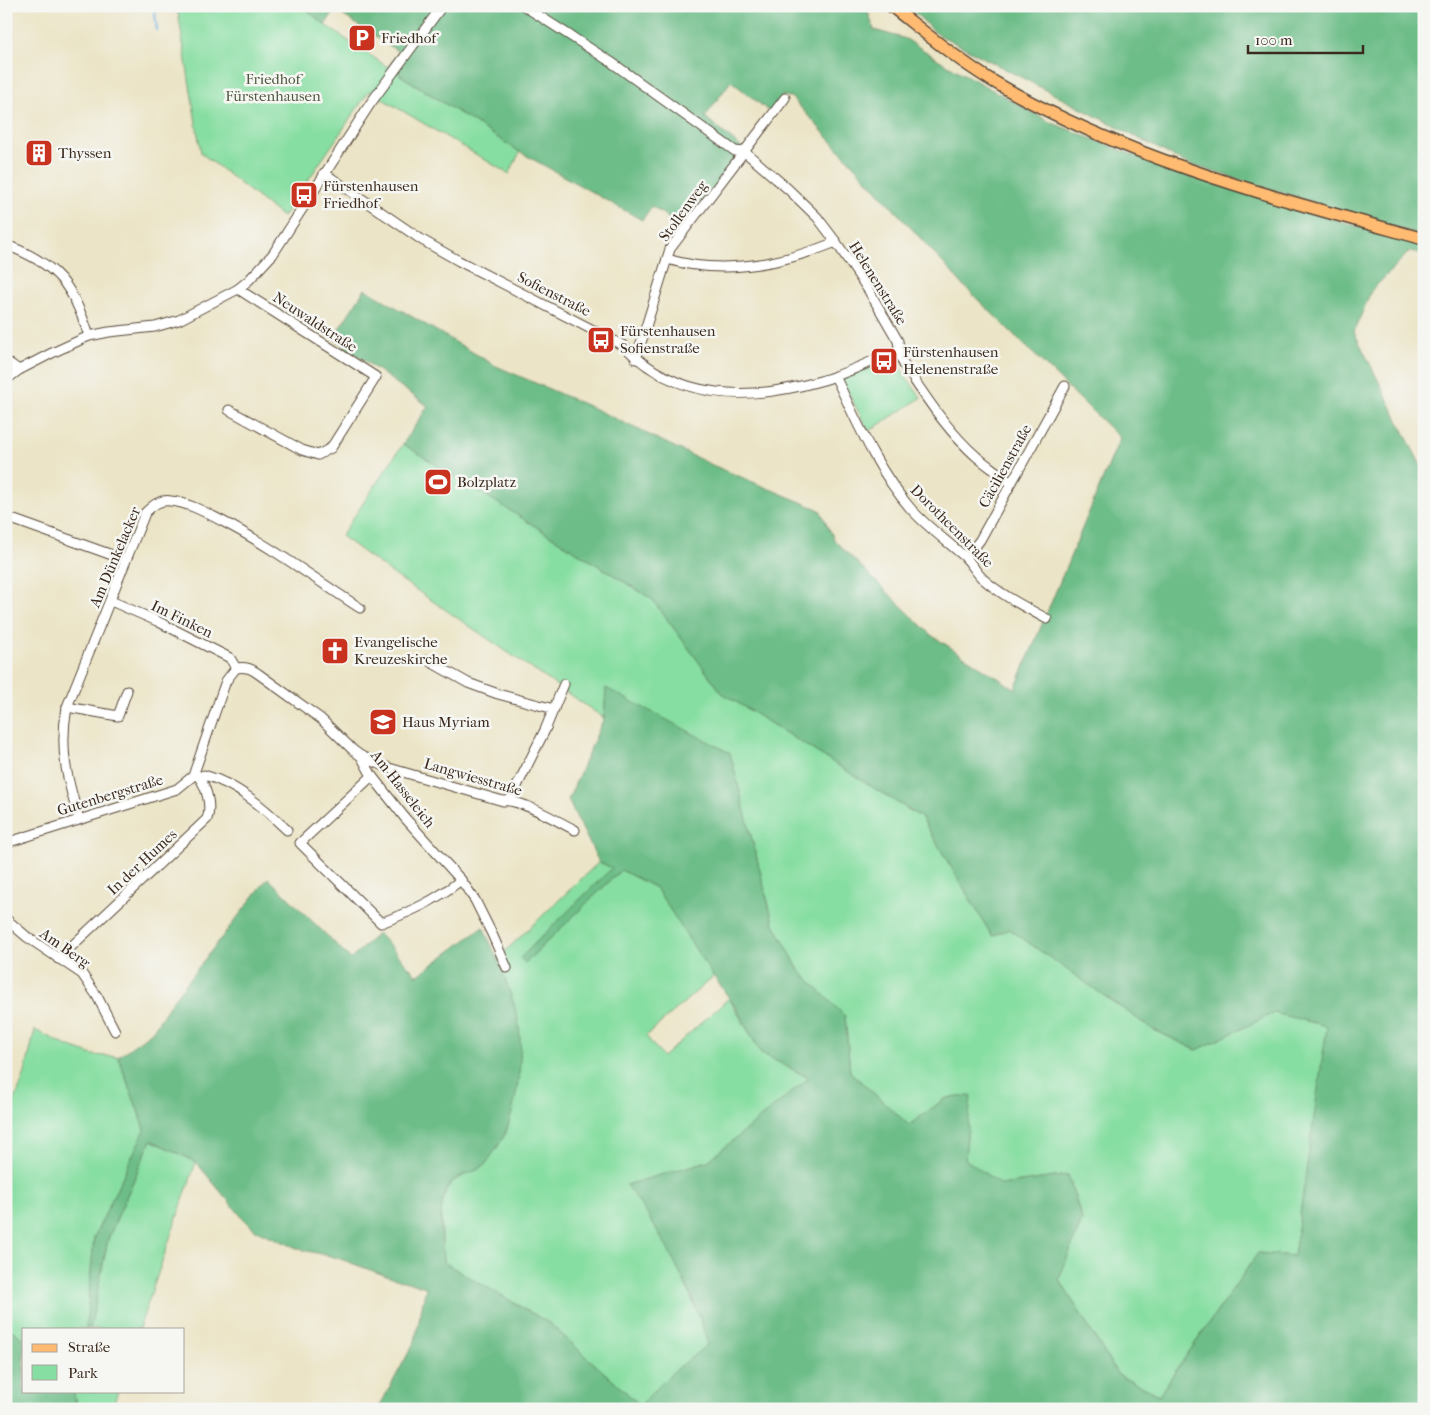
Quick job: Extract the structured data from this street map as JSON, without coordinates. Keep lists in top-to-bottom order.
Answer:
{
  "streets": {
    "street": [
      "Stollenweg",
      "Helenenstraße",
      "Sofienstraße",
      "Neuwaldstraße",
      "Cäcilienstraße",
      "Dorotheenstraße",
      "Am Dünkelacker",
      "Im Finken",
      "Langwiesstraße",
      "Am Hasseleich",
      "Gutenbergstraße",
      "In der Humes",
      "Am Berg"
    ]
  },
  "crossings": [
    ["Stollenweg", "Helenenstraße"],
    ["Stollenweg", "Sofienstraße"],
    ["Helenenstraße", "Sofienstraße"],
    ["Helenenstraße", "Cäcilienstraße"],
    ["Sofienstraße", "Dorotheenstraße"],
    ["Cäcilienstraße", "Dorotheenstraße"],
    ["Am Dünkelacker", "Im Finken"],
    ["Am Dünkelacker", "Gutenbergstraße"],
    ["Im Finken", "Am Hasseleich"],
    ["Langwiesstraße", "Am Hasseleich"],
    ["Gutenbergstraße", "In der Humes"],
    ["In der Humes", "Am Berg"]
  ],
  "parks": ["Friedhof Fürstenhausen"],
  "places": {
    "parking": ["Friedhof"],
    "building": ["Thyssen"],
    "bus stop": ["Fürstenhausen Friedhof", "Fürstenhausen Sofienstraße", "Fürstenhausen Helenenstraße"],
    "sports": ["Bolzplatz"],
    "church": ["Evangelische Kreuzeskirche"],
    "school or university": ["Haus Myriam"]
  },
  "legend": ["Straße", "Park"],
  "scale_bar": "100 m"
}
